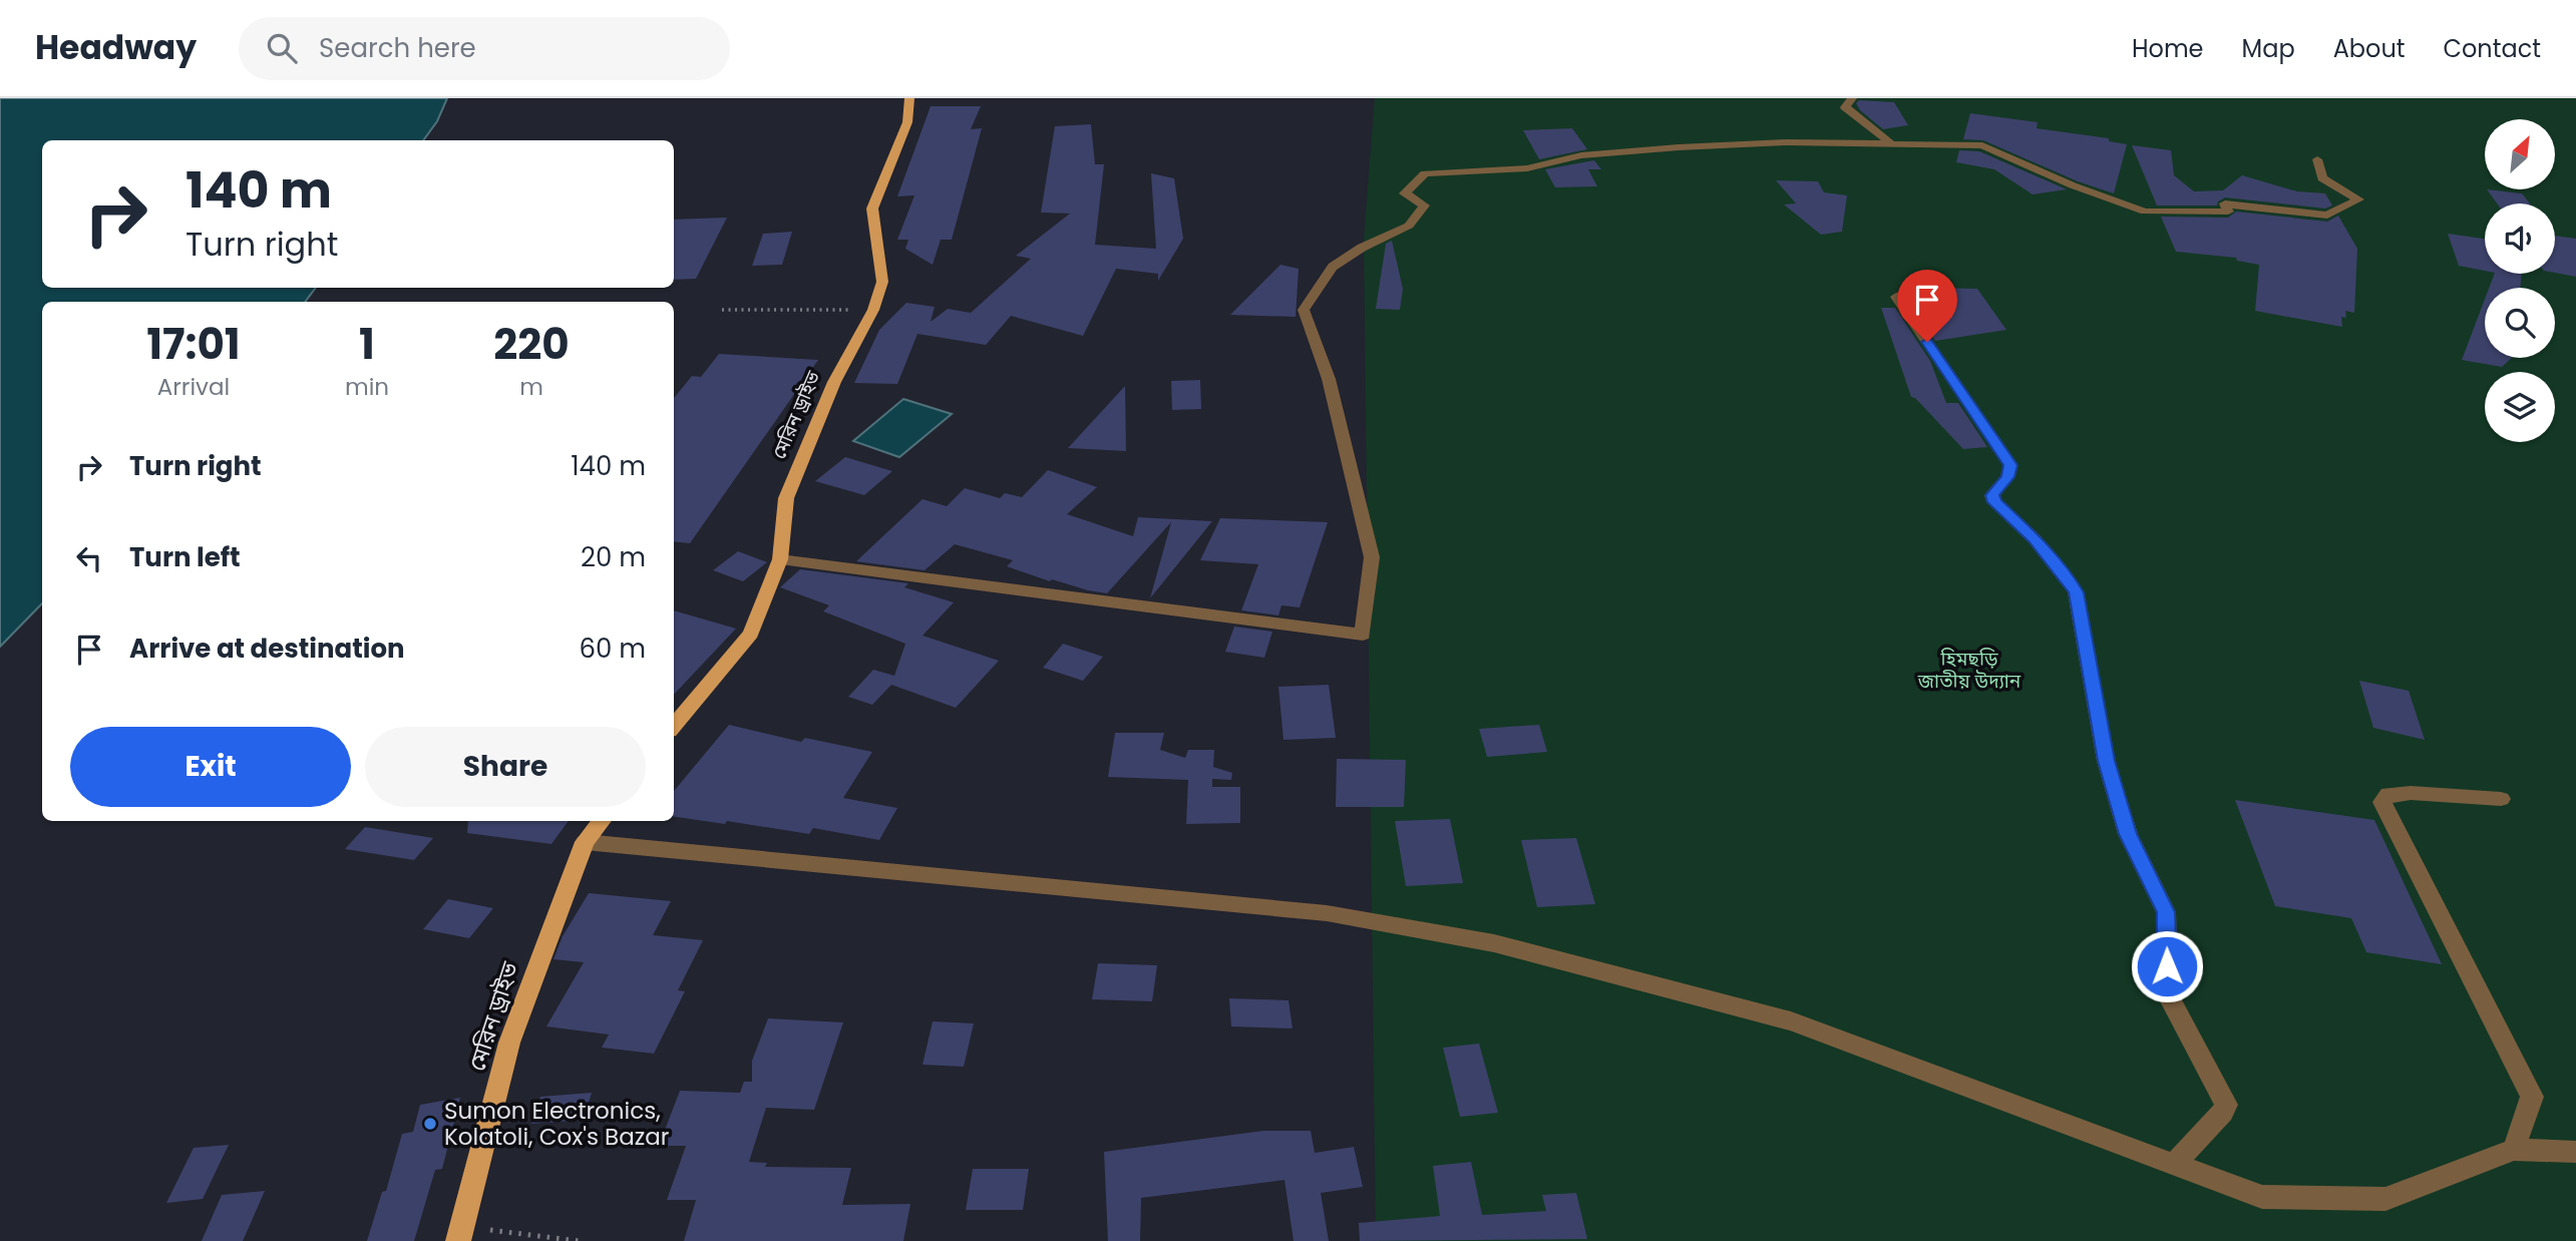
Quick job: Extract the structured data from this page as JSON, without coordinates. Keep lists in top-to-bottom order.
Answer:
{
  "streets": {
    "main road": ["মেরিন ড্রাইভ"]
  },
  "parks": ["হিমছড়ি জাতীয় উদ্যান"],
  "places": ["Sumon Electronics, Kolatoli, Cox's Bazar"],
  "north": "top right",
  "page": {
    "header": "Headway",
    "search": "Search here",
    "nav": [
      "Home",
      "Map",
      "About",
      "Contact"
    ],
    "turn": ["140 m", "Turn right"],
    "eta": [
      "17:01",
      "Arrival",
      "1",
      "min",
      "220",
      "m"
    ],
    "list": [
      {
        "name": "Turn right",
        "value": "140 m"
      },
      {
        "name": "Turn left",
        "value": "20 m"
      },
      {
        "name": "Arrive at destination",
        "value": "60 m"
      }
    ],
    "buttons": ["Exit", "Share"]
  }
}
